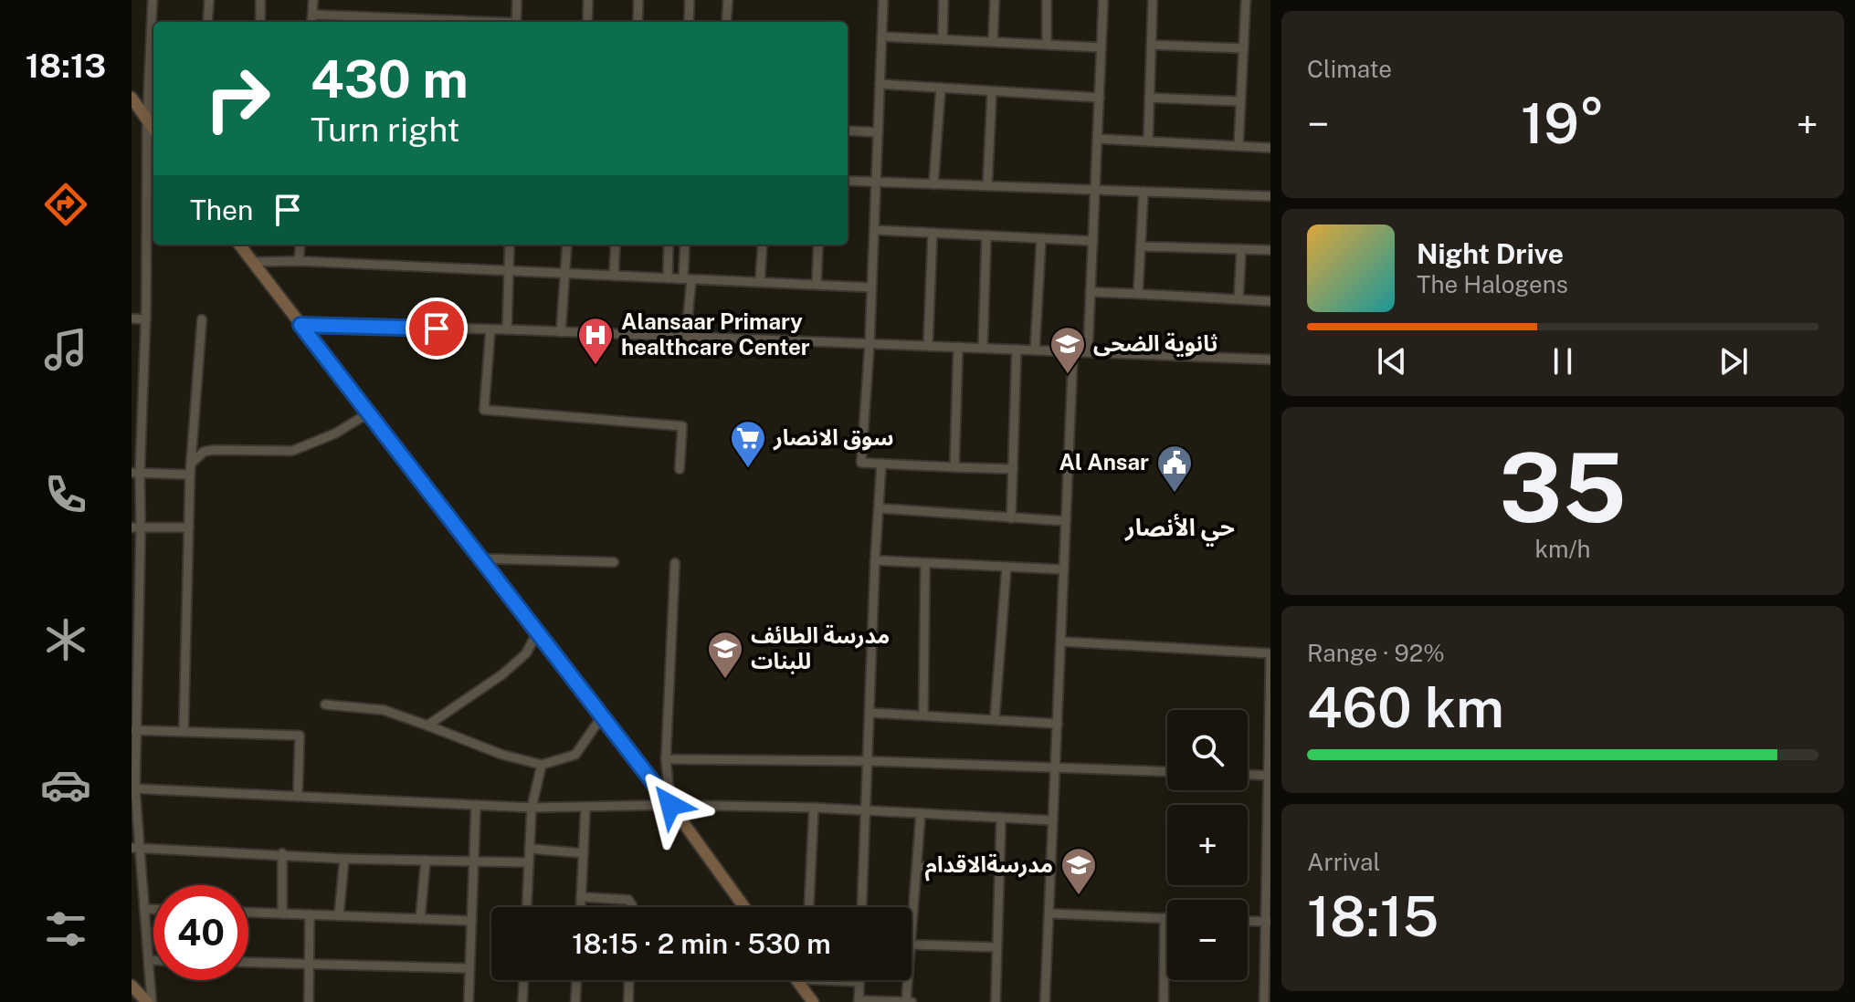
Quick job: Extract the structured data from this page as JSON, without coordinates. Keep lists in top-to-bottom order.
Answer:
{
  "districts": ["حي الأنصار"],
  "places": {
    "hospital": ["Alansaar Primary healthcare Center"],
    "school or university": ["ثانوية الضحى", "مدرسة الطائف للبنات", "مدرسةالاقدام"],
    "supermarket": ["سوق الانصار"],
    "public building": ["Al Ansar"]
  },
  "page": {
    "tabs": "18:13",
    "tile": [
      "Climate",
      ["35", "km/h"],
      ["Range · 92%", "460 km"],
      ["Arrival", "18:15"]
    ],
    "turn": ["430 m", "Turn right"],
    "heat": ["−", "19°", "+"],
    "then": "Then",
    "song": ["Night Drive", "The Halogens"],
    "map_buttons": ["+", "−"],
    "limit": "40",
    "trip": "18:15 · 2 min · 530 m"
  }
}
